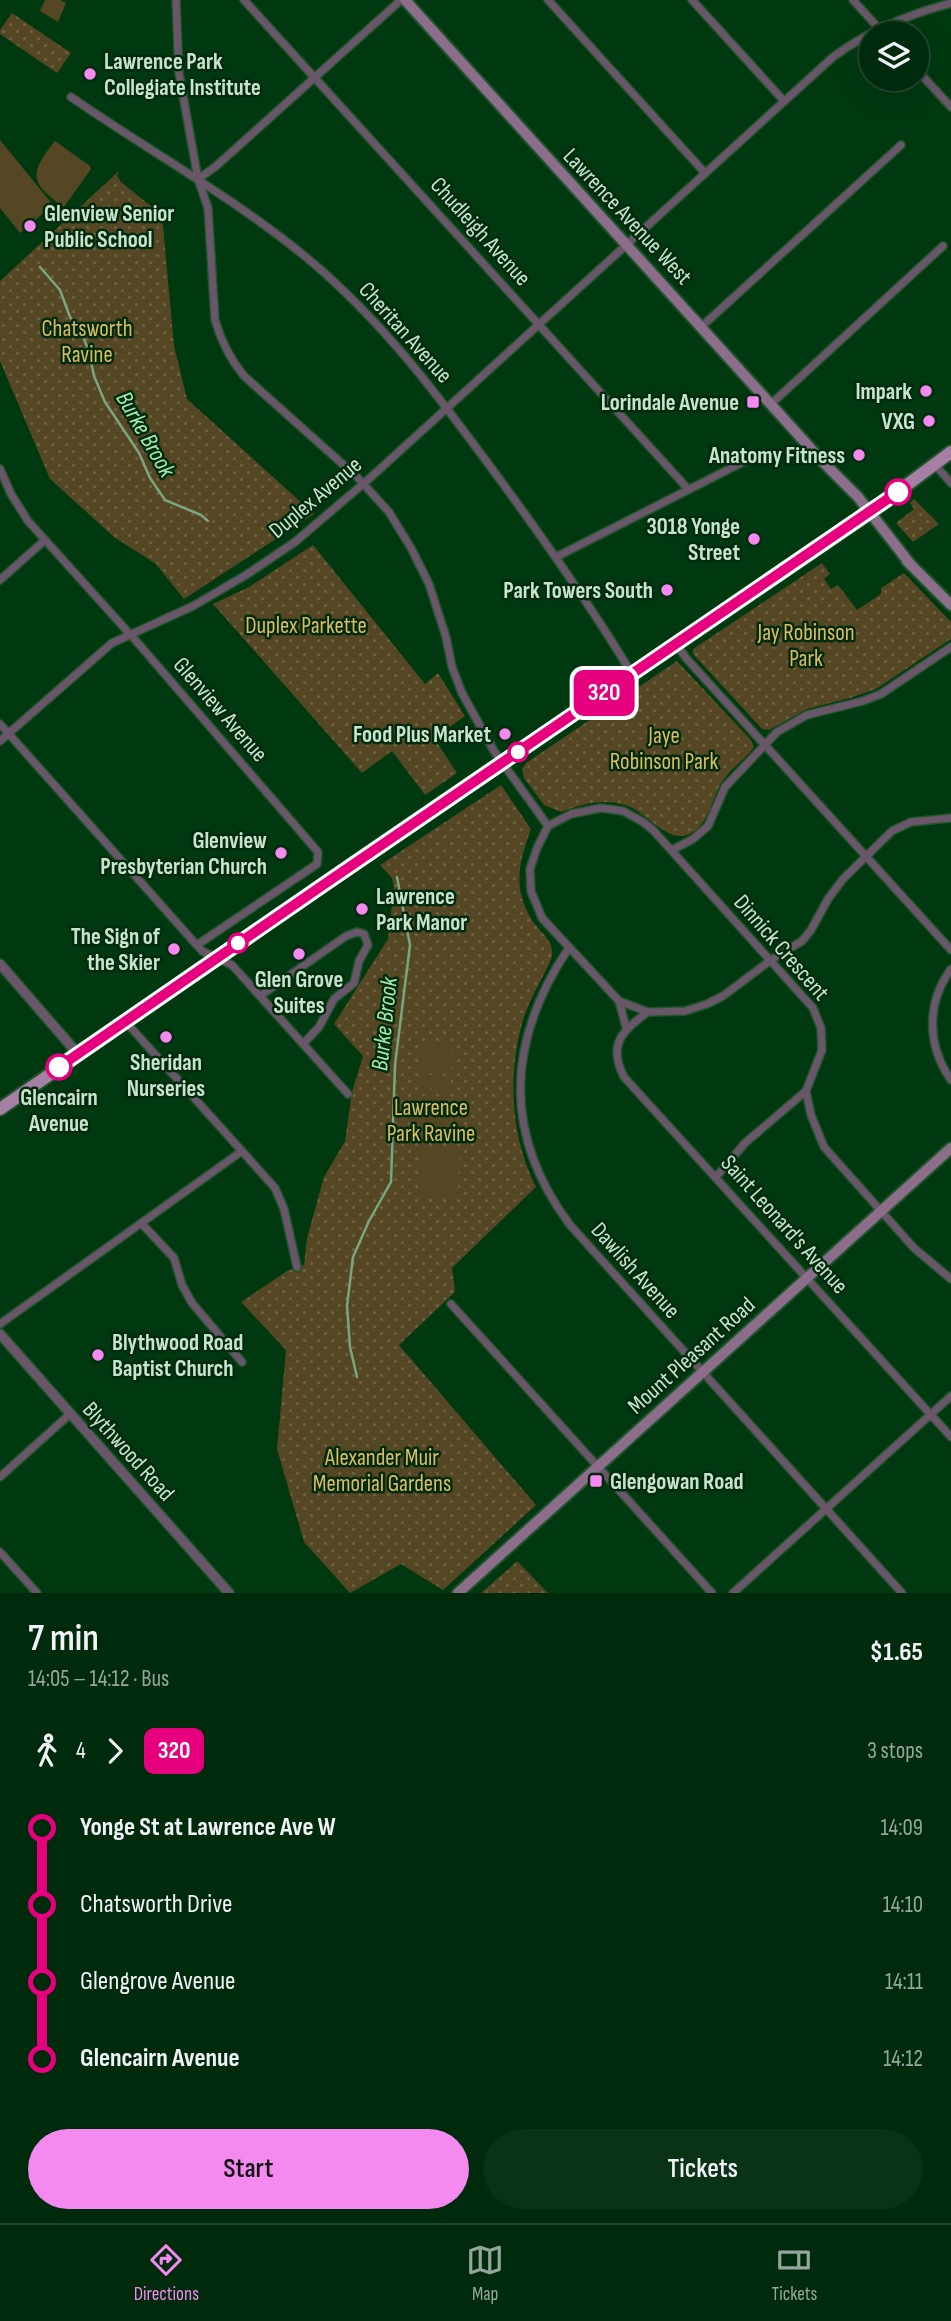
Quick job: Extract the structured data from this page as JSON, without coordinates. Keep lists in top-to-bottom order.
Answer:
{
  "streets": {
    "main road": ["Lawrence Avenue West", "Mount Pleasant Road"],
    "street": [
      "Chudleigh Avenue",
      "Cheritan Avenue",
      "Duplex Avenue",
      "Glenview Avenue",
      "Dinnick Crescent",
      "Saint Leonard's Avenue",
      "Dawlish Avenue",
      "Blythwood Road"
    ]
  },
  "crossings": [
    ["Lawrence Avenue West", "Duplex Avenue"],
    ["Chudleigh Avenue", "Duplex Avenue"],
    ["Cheritan Avenue", "Duplex Avenue"],
    ["Duplex Avenue", "Glenview Avenue"],
    ["Saint Leonard's Avenue", "Mount Pleasant Road"],
    ["Dawlish Avenue", "Mount Pleasant Road"]
  ],
  "water": ["Burke Brook"],
  "parks": [
    "Chatsworth Ravine",
    "Duplex Parkette",
    "Jay Robinson Park",
    "Jaye Robinson Park",
    "Lawrence Park Ravine",
    "Alexander Muir Memorial Gardens"
  ],
  "places": {
    "other": [
      "Lawrence Park Collegiate Institute",
      "Glenview Senior Public School",
      "Impark",
      "VXG",
      "Anatomy Fitness",
      "3018 Yonge Street",
      "Park Towers South",
      "Food Plus Market",
      "Glenview Presbyterian Church",
      "Lawrence Park Manor",
      "The Sign of the Skier",
      "Glen Grove Suites",
      "Sheridan Nurseries",
      "Glencairn Avenue",
      "Blythwood Road Baptist Church"
    ],
    "transit": ["Lorindale Avenue", "Glengowan Road"]
  },
  "lines": ["bus line 320"],
  "page": {
    "on_map": "320",
    "heading": ["7 min", "14:05 – 14:12 · Bus", "$1.65"],
    "legs": ["4", "320", "3 stops"],
    "list": [
      {
        "name": "Yonge St at Lawrence Ave W",
        "value": "14:09"
      },
      {
        "name": "Chatsworth Drive",
        "value": "14:10"
      },
      {
        "name": "Glengrove Avenue",
        "value": "14:11"
      },
      {
        "name": "Glencairn Avenue",
        "value": "14:12"
      }
    ],
    "buttons": ["Start", "Tickets"],
    "tabs": ["Directions", "Map", "Tickets"]
  }
}
